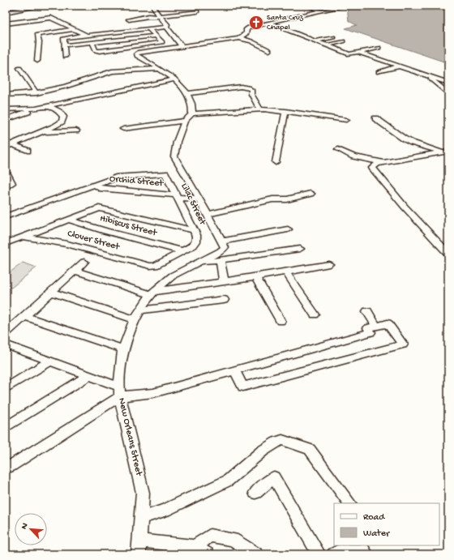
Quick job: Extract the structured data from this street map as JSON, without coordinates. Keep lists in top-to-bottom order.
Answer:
{
  "streets": {
    "street": [
      "Orchid Street",
      "Lilac Street",
      "Hibiscus Street",
      "Clover Street",
      "New Orleans Street"
    ]
  },
  "crossings": [
    ["Orchid Street", "Lilac Street"],
    ["Lilac Street", "Hibiscus Street"],
    ["Lilac Street", "Clover Street"]
  ],
  "places": {
    "church": ["Santa Cruz Chapel"]
  },
  "legend": ["Road", "Water"],
  "north": "top left"
}
